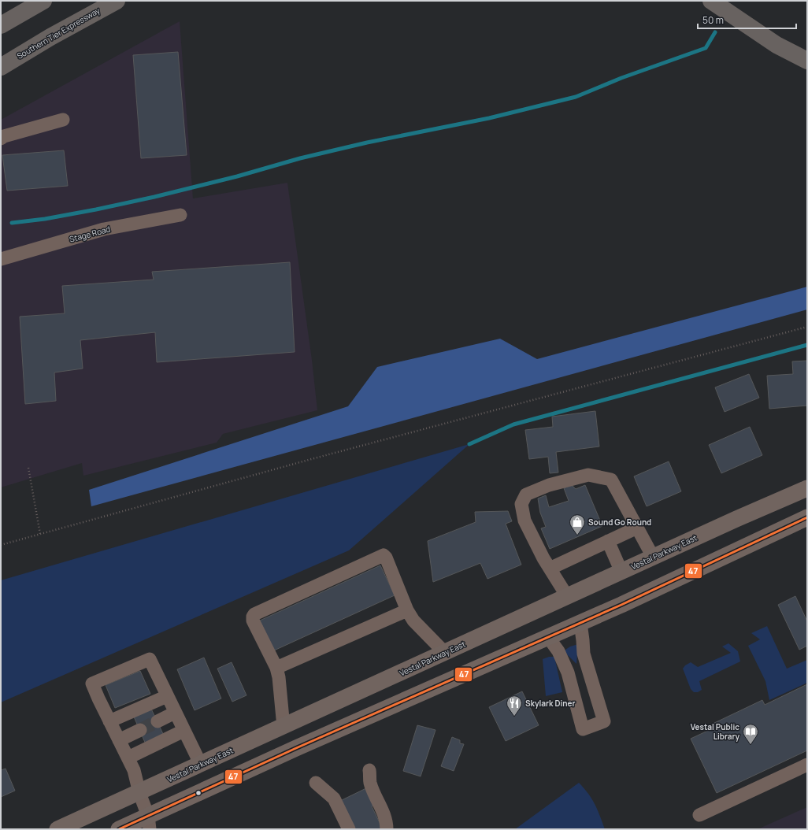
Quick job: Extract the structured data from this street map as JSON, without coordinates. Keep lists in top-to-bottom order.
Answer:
{
  "streets": {
    "highway": ["Southern Tier Expressway"],
    "main road": ["Vestal Parkway East"],
    "street": ["Stage Road"]
  },
  "places": {
    "shop": ["Sound Go Round"],
    "restaurant": ["Skylark Diner"],
    "library": ["Vestal Public Library"]
  },
  "lines": ["transit line 47"],
  "scale_bar": "50 m"
}
